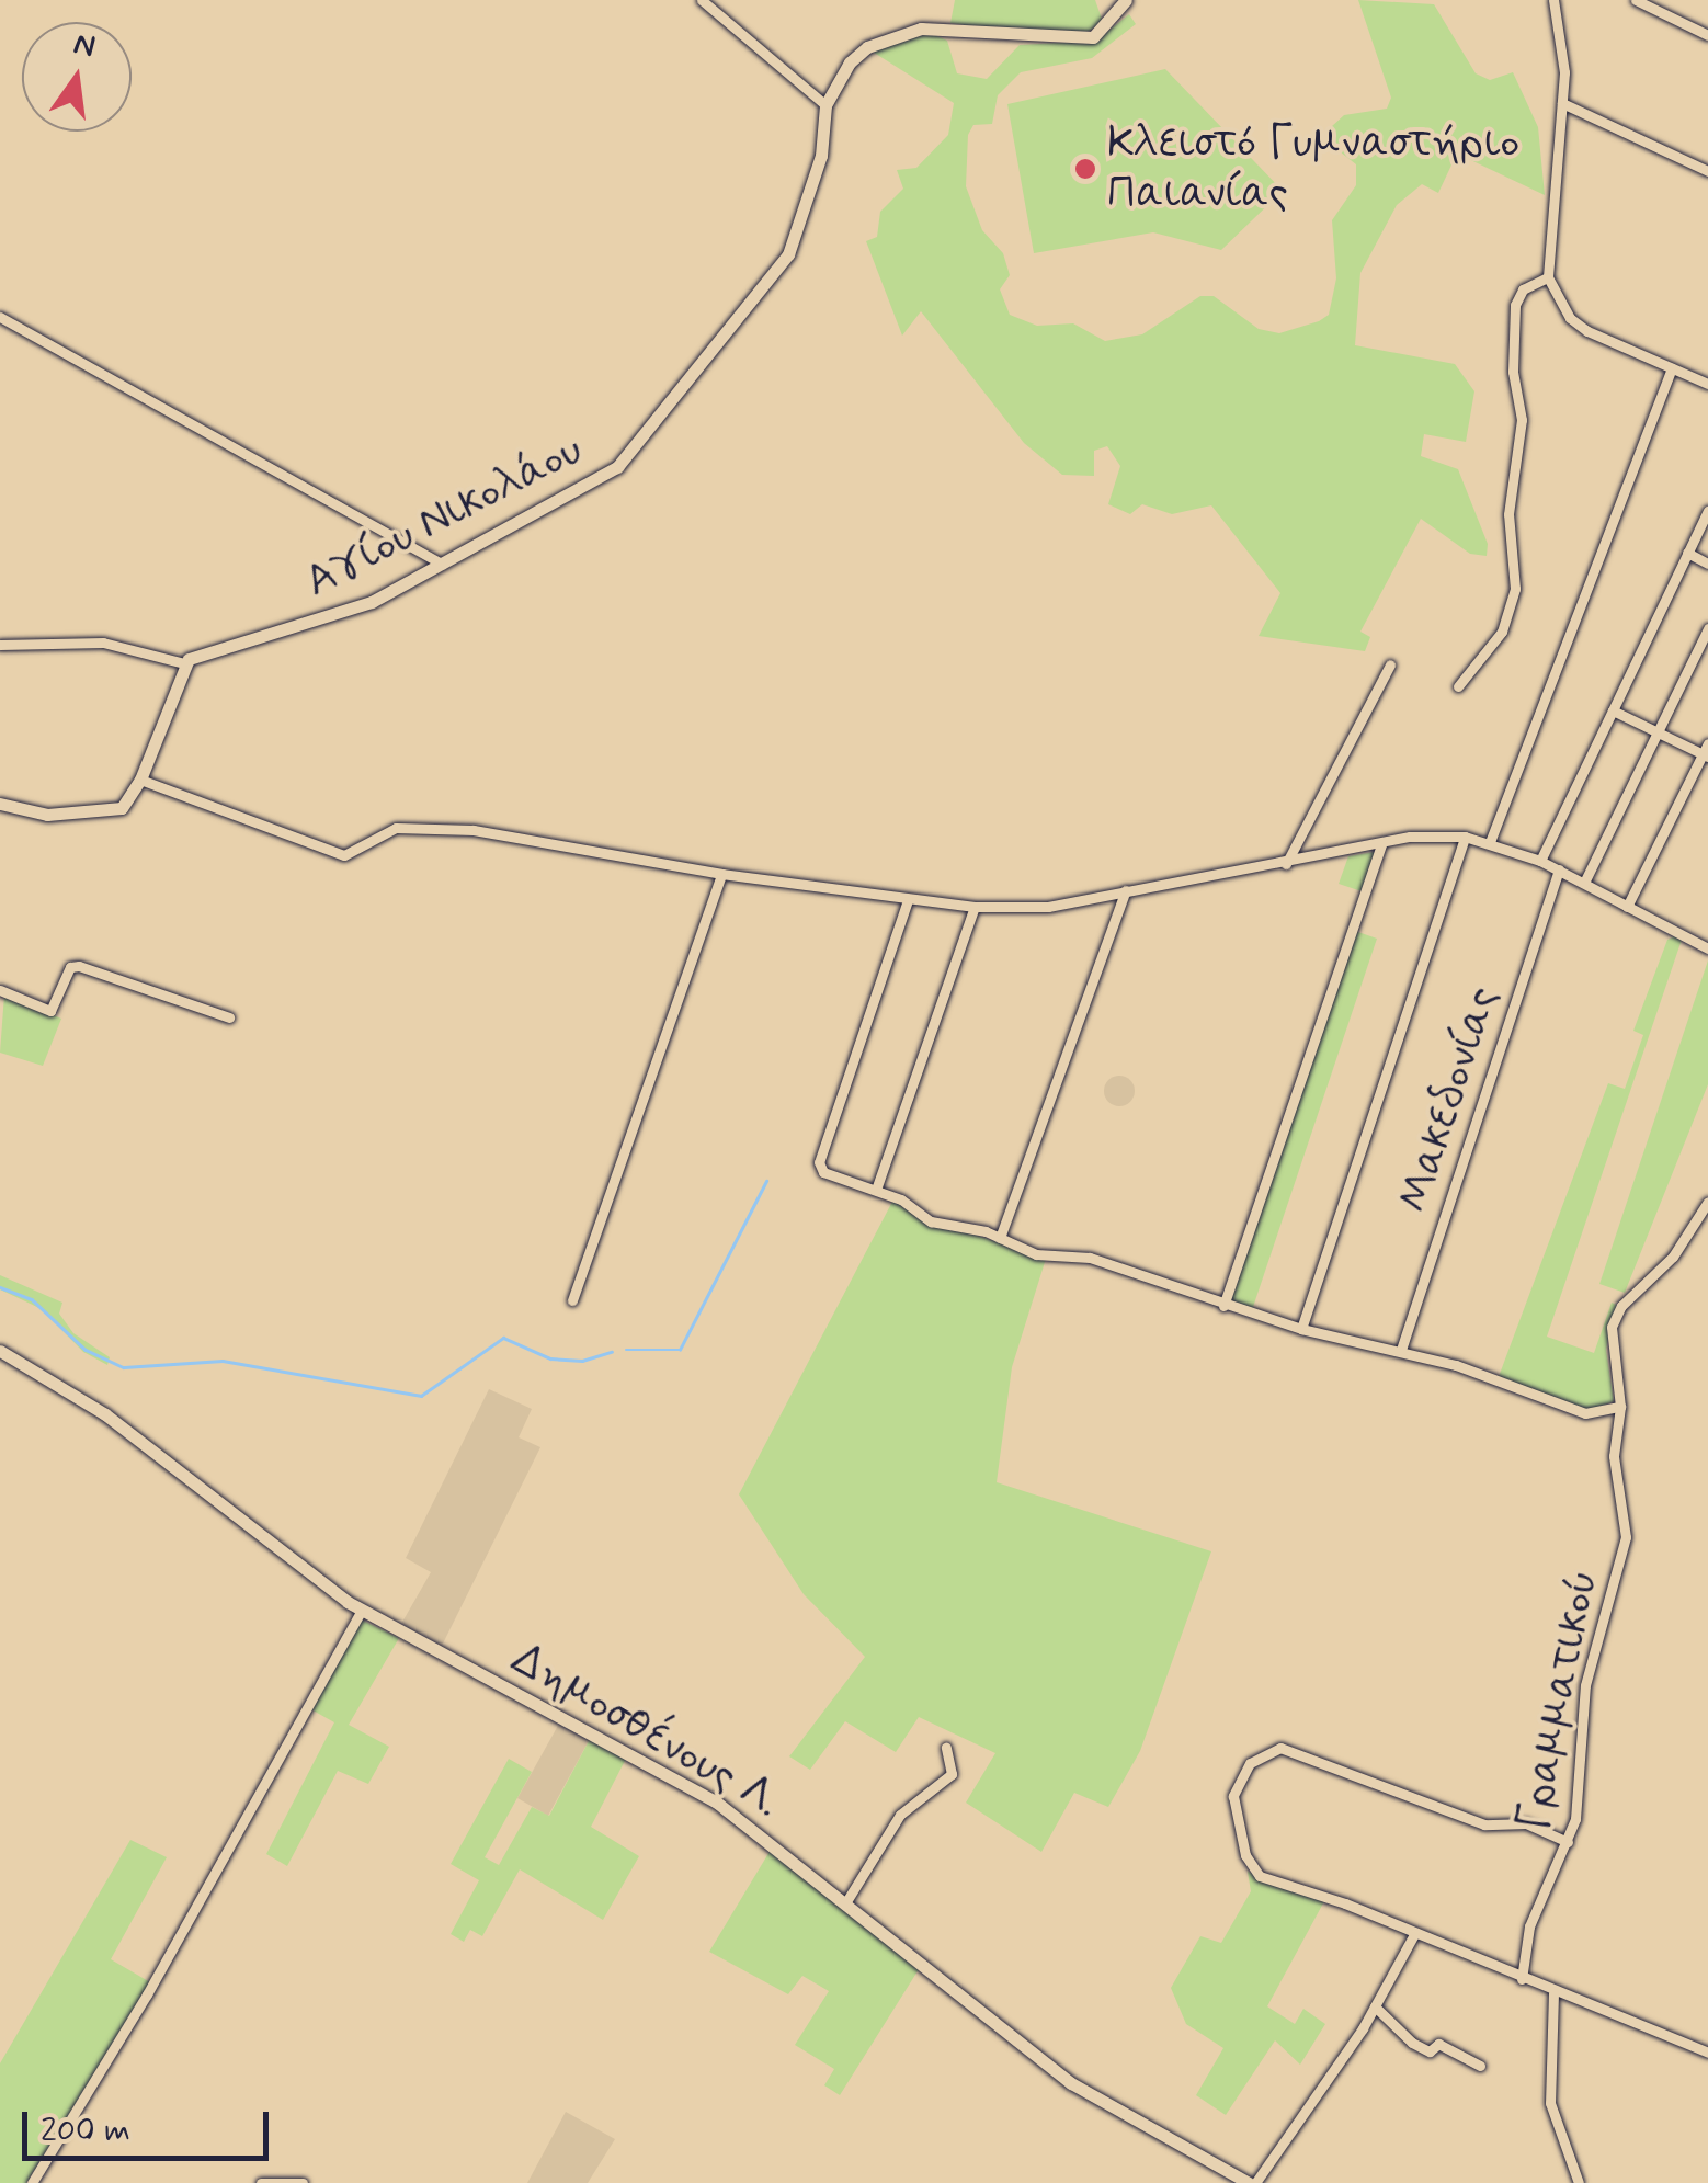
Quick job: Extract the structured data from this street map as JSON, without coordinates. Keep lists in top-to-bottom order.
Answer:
{
  "streets": {
    "street": [
      "Αγίου Νικολάου",
      "Μακεδονίας",
      "Γραμματικού",
      "Δημοσθένους Λ."
    ]
  },
  "places": ["Κλειστό Γυμναστήριο Παιανίας"],
  "scale_bar": "200 m",
  "north": "top"
}
